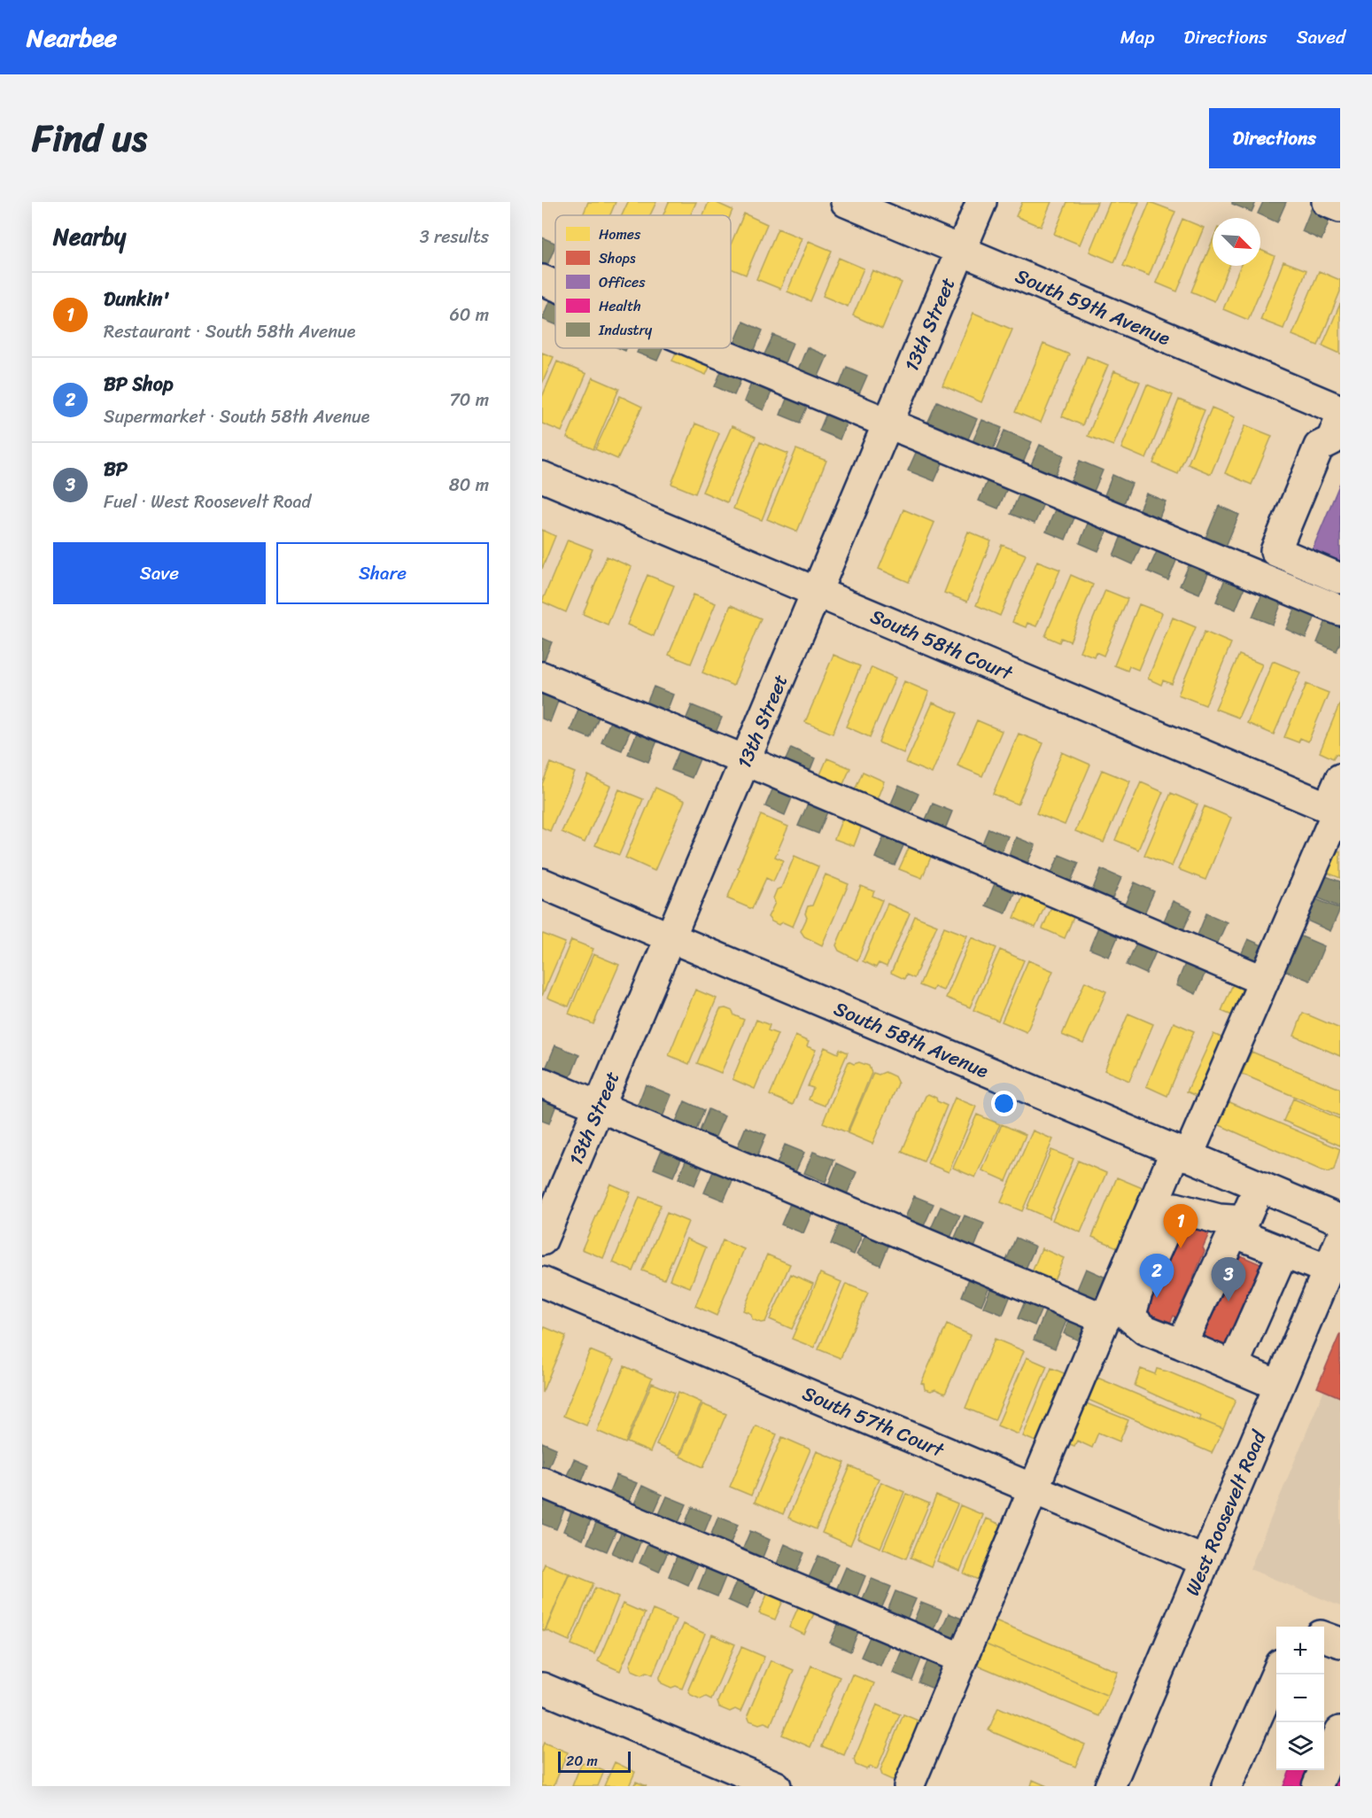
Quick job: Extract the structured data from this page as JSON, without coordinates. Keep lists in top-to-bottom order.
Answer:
{
  "streets": {
    "street": [
      "South 59th Avenue",
      "13th Street",
      "South 58th Court",
      "South 58th Avenue",
      "South 57th Court",
      "West Roosevelt Road"
    ]
  },
  "crossings": [
    ["South 59th Avenue", "13th Street"],
    ["13th Street", "South 58th Court"],
    ["13th Street", "South 58th Avenue"],
    ["South 57th Court", "West Roosevelt Road"]
  ],
  "legend": [
    "Homes",
    "Shops",
    "Offices",
    "Health",
    "Industry"
  ],
  "scale_bar": "20 m",
  "north": "bottom right",
  "page": {
    "header": "Nearbee",
    "nav": ["Map", "Directions", "Saved"],
    "title": "Find us",
    "buttons": [
      "Directions",
      ["Save", "Share"]
    ],
    "heading": ["Nearby", "3 results"],
    "list": [
      {
        "mark": "1",
        "name": "Dunkin'",
        "note": "Restaurant · South 58th Avenue",
        "value": "60 m"
      },
      {
        "mark": "2",
        "name": "BP Shop",
        "note": "Supermarket · South 58th Avenue",
        "value": "70 m"
      },
      {
        "mark": "3",
        "name": "BP",
        "note": "Fuel · West Roosevelt Road",
        "value": "80 m"
      }
    ],
    "pins": ["1", "2", "3"],
    "map_buttons": ["+", "−"],
    "scale": "20 m"
  }
}
